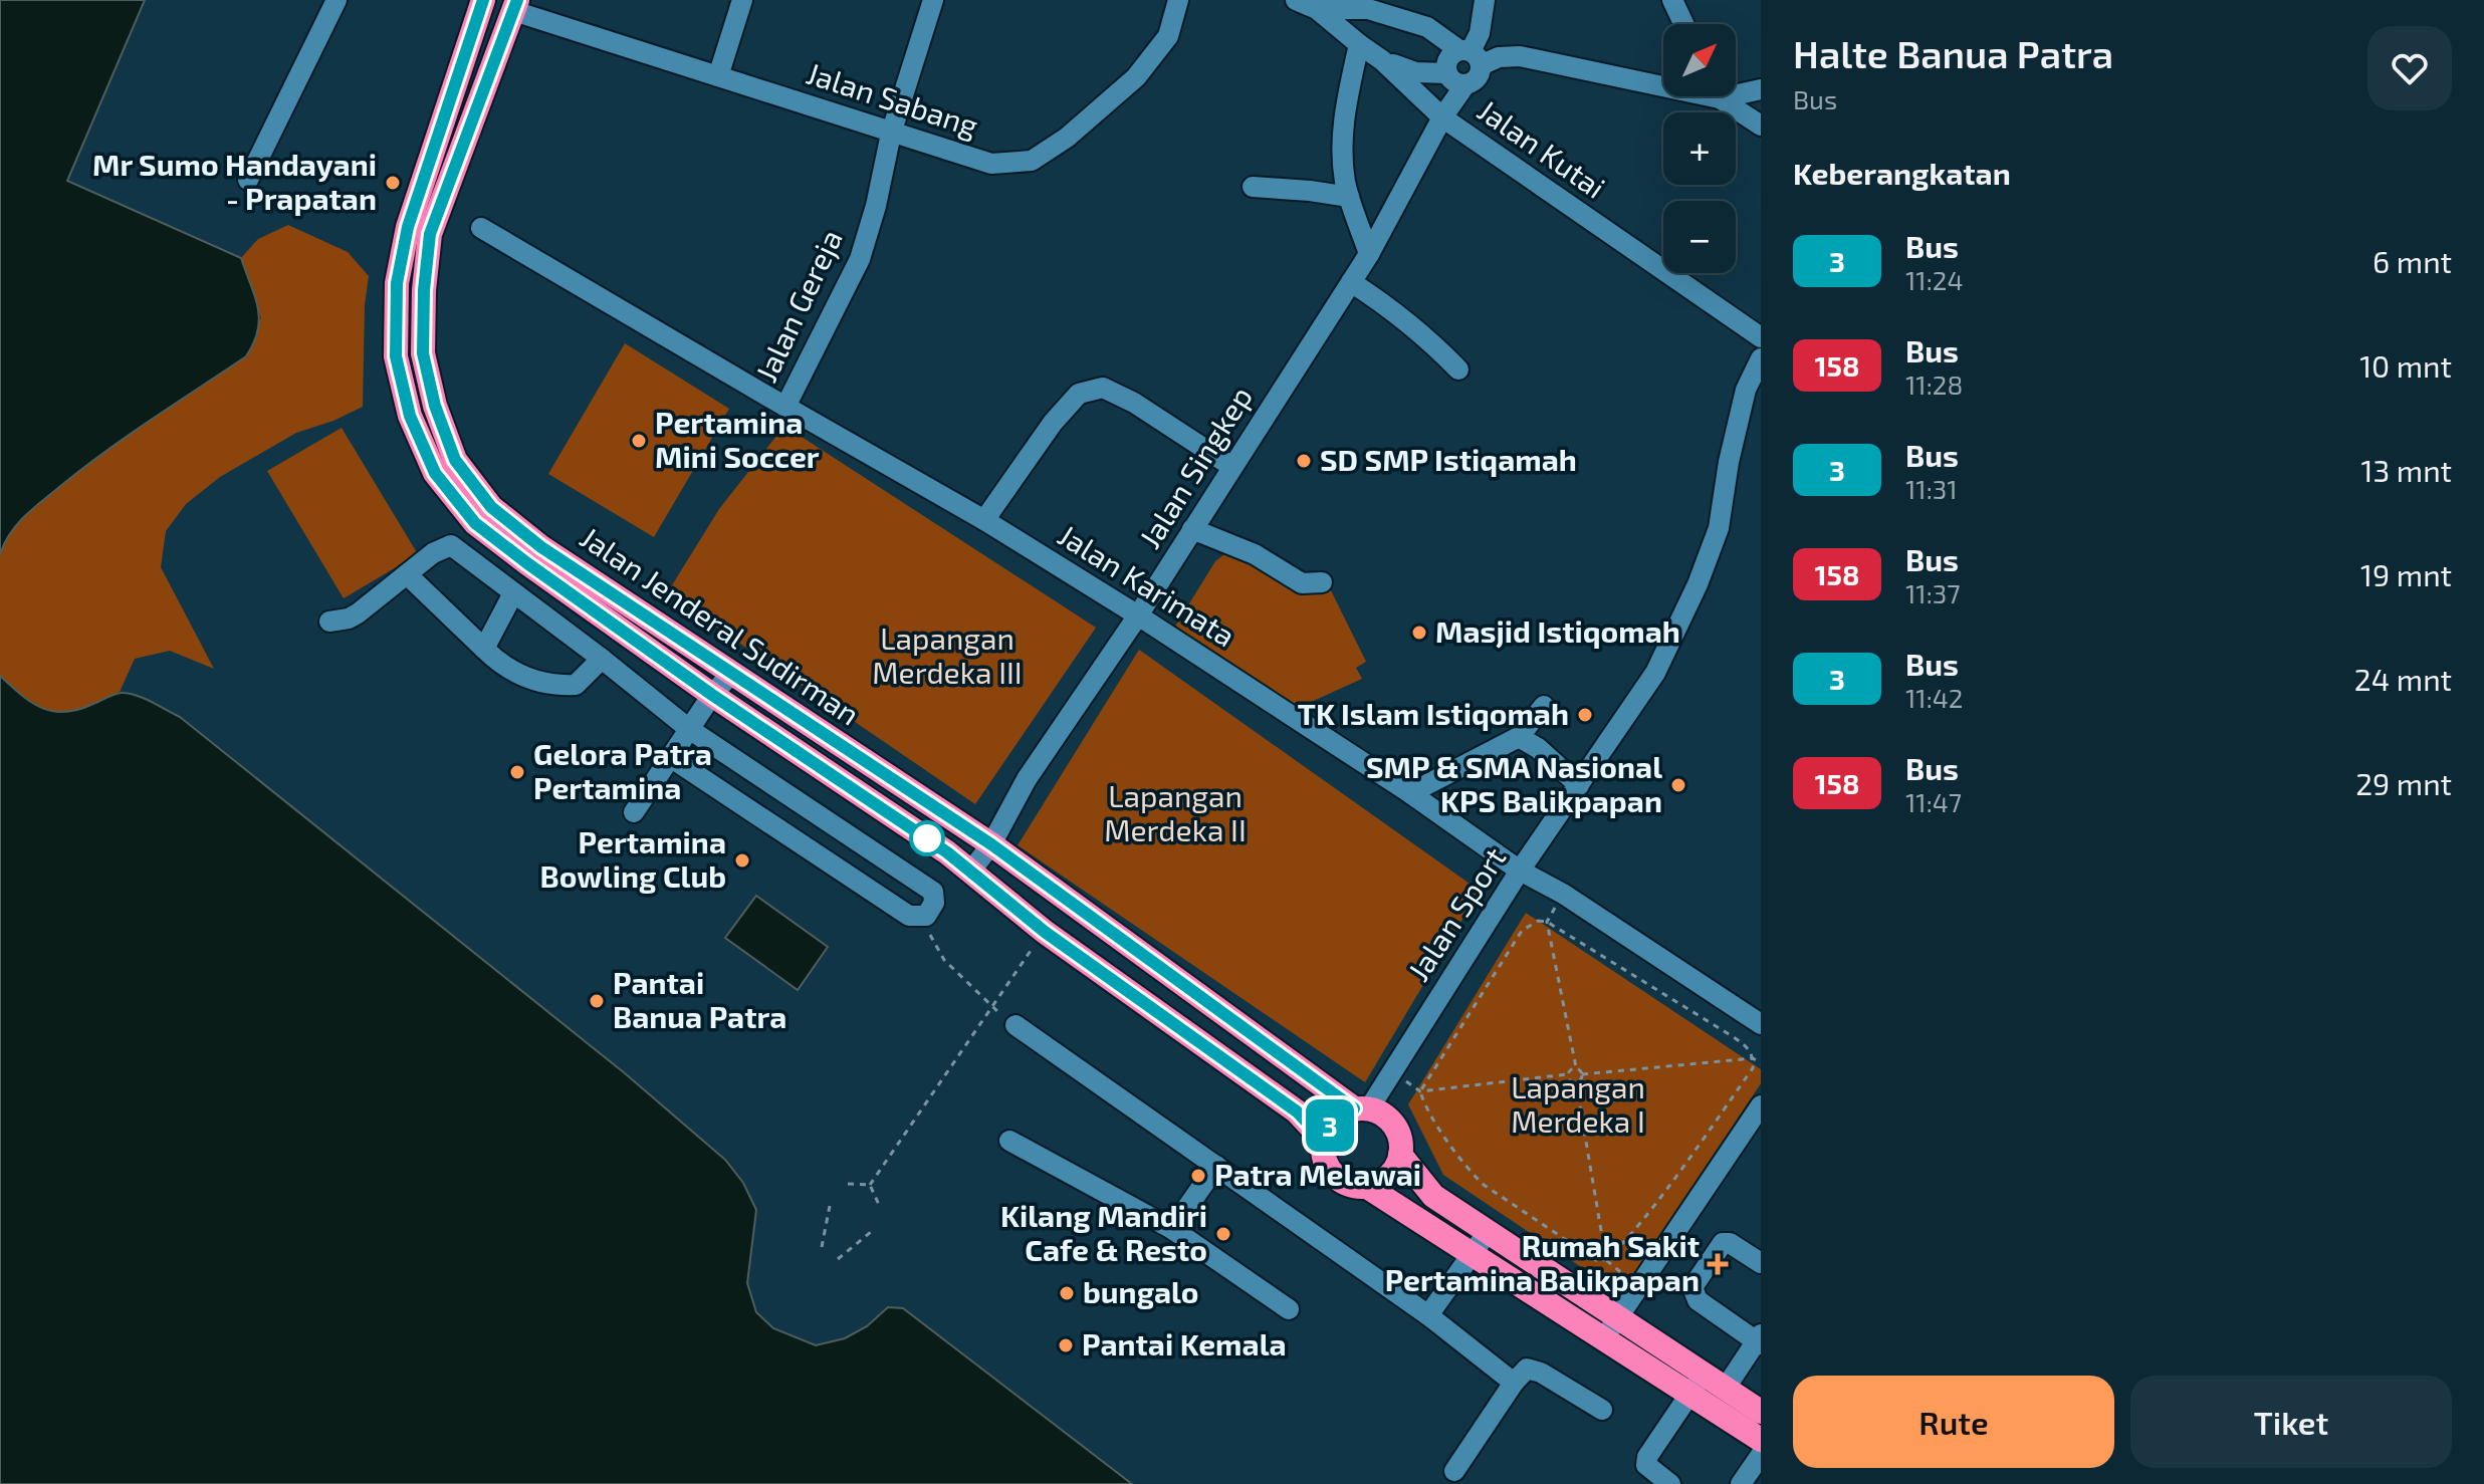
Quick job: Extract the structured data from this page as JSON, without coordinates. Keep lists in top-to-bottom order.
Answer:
{
  "streets": {
    "highway": ["Jalan Jenderal Sudirman"],
    "street": [
      "Jalan Sabang",
      "Jalan Kutai",
      "Jalan Gereja",
      "Jalan Singkep",
      "Jalan Karimata",
      "Jalan Sport"
    ]
  },
  "crossings": [
    ["Jalan Sabang", "Jalan Gereja"],
    ["Jalan Sabang", "Jalan Jenderal Sudirman"],
    ["Jalan Kutai", "Jalan Singkep"],
    ["Jalan Gereja", "Jalan Karimata"],
    ["Jalan Singkep", "Jalan Karimata"],
    ["Jalan Singkep", "Jalan Jenderal Sudirman"],
    ["Jalan Karimata", "Jalan Sport"],
    ["Jalan Jenderal Sudirman", "Jalan Sport"]
  ],
  "parks": ["Lapangan Merdeka III", "Lapangan Merdeka II", "Lapangan Merdeka I"],
  "places": {
    "other": [
      "Mr Sumo Handayani - Prapatan",
      "Pertamina Mini Soccer",
      "SD SMP Istiqamah",
      "Masjid Istiqomah",
      "TK Islam Istiqomah",
      "Gelora Patra Pertamina",
      "SMP & SMA Nasional KPS Balikpapan",
      "Pertamina Bowling Club",
      "Pantai Banua Patra",
      "Patra Melawai",
      "Kilang Mandiri Cafe & Resto",
      "bungalo",
      "Pantai Kemala"
    ],
    "health": ["Rumah Sakit Pertamina Balikpapan"]
  },
  "lines": ["bus line 3"],
  "north": "top right",
  "page": {
    "on_map": "3",
    "heading": [
      ["Halte Banua Patra", "Bus"],
      "Keberangkatan"
    ],
    "map_buttons": ["+", "−"],
    "list": [
      {
        "mark": "3",
        "name": "Bus",
        "note": "11:24",
        "value": "6 mnt"
      },
      {
        "mark": "158",
        "name": "Bus",
        "note": "11:28",
        "value": "10 mnt"
      },
      {
        "mark": "3",
        "name": "Bus",
        "note": "11:31",
        "value": "13 mnt"
      },
      {
        "mark": "158",
        "name": "Bus",
        "note": "11:37",
        "value": "19 mnt"
      },
      {
        "mark": "3",
        "name": "Bus",
        "note": "11:42",
        "value": "24 mnt"
      },
      {
        "mark": "158",
        "name": "Bus",
        "note": "11:47",
        "value": "29 mnt"
      }
    ],
    "buttons": ["Rute", "Tiket"]
  }
}
